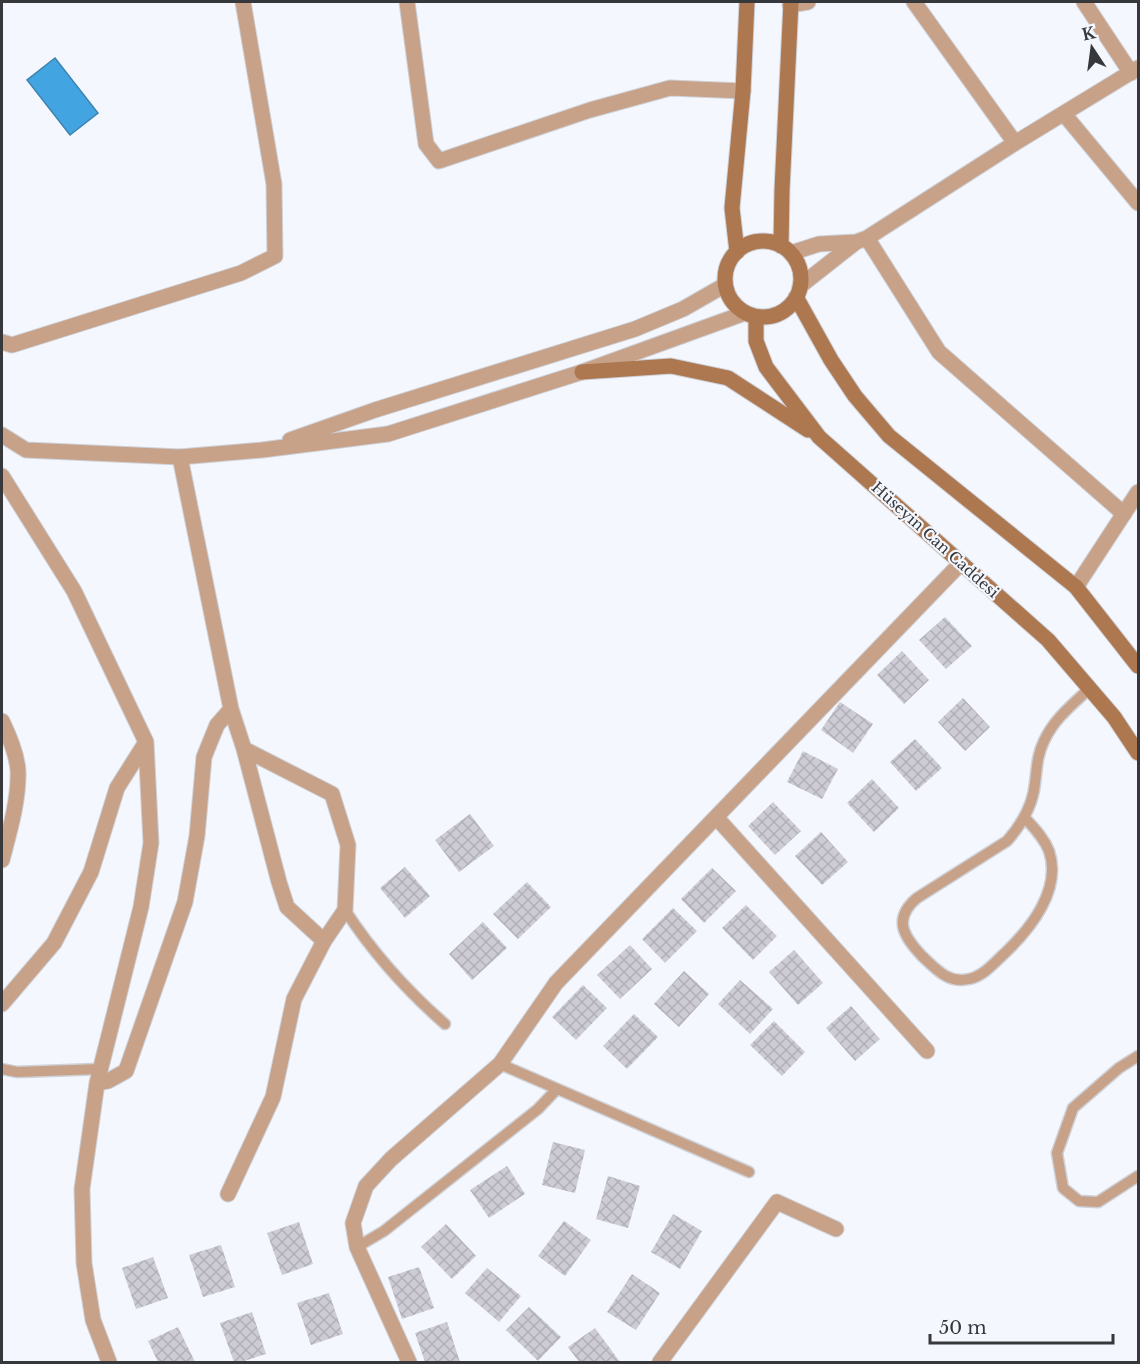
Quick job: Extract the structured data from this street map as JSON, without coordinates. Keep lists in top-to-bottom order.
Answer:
{
  "streets": {
    "main road": ["Hüseyin Can Caddesi"]
  },
  "scale_bar": "50 m",
  "north": "top"
}
